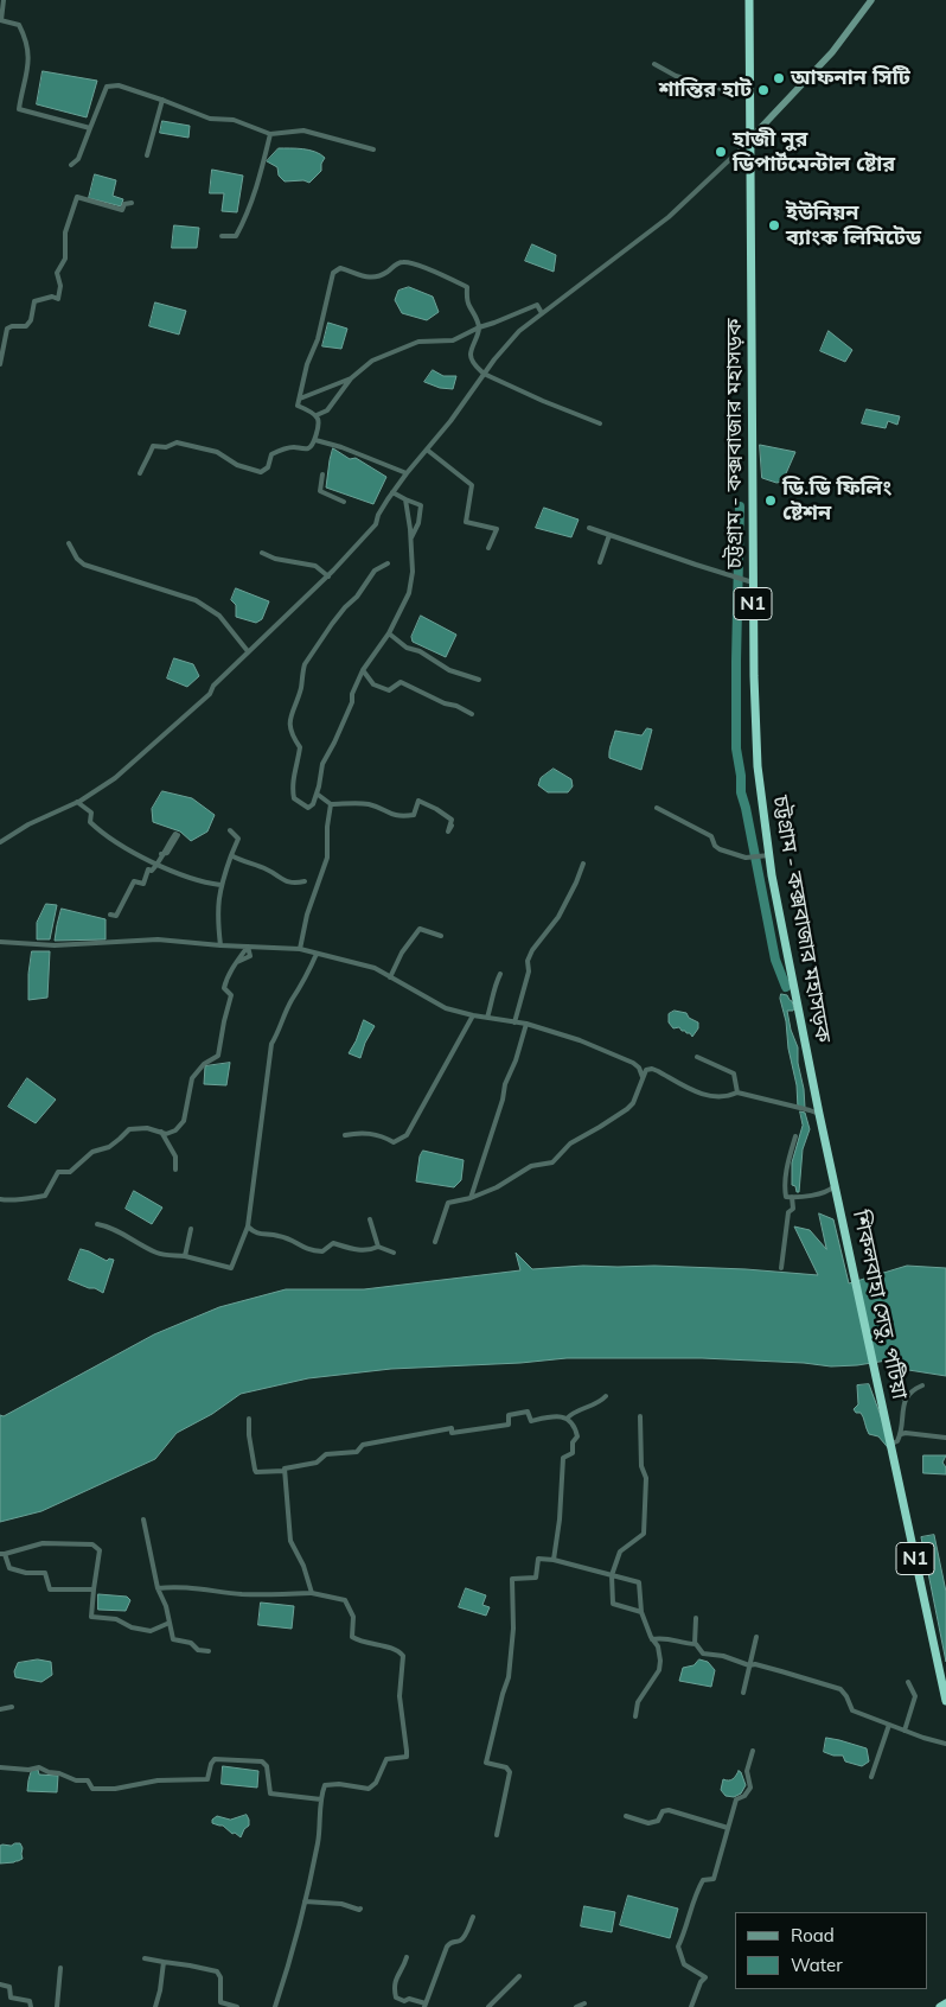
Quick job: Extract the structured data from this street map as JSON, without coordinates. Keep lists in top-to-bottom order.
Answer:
{
  "streets": {
    "highway": ["চট্টগ্রাম - কক্সবাজার মহাসড়ক", "N1", "শিকলবাহা সেতু, পটিয়া"]
  },
  "crossings": [
    ["চট্টগ্রাম - কক্সবাজার মহাসড়ক", "শিকলবাহা সেতু, পটিয়া"],
    ["N1", "শিকলবাহা সেতু, পটিয়া"]
  ],
  "places": [
    "আফনান সিটি",
    "শান্তির হাট",
    "হাজী নুর ডিপার্টমেন্টাল ষ্টোর",
    "ইউনিয়ন ব্যাংক লিমিটেড",
    "ডি.ডি ফিলিং ষ্টেশন"
  ],
  "legend": ["Road", "Water"]
}
